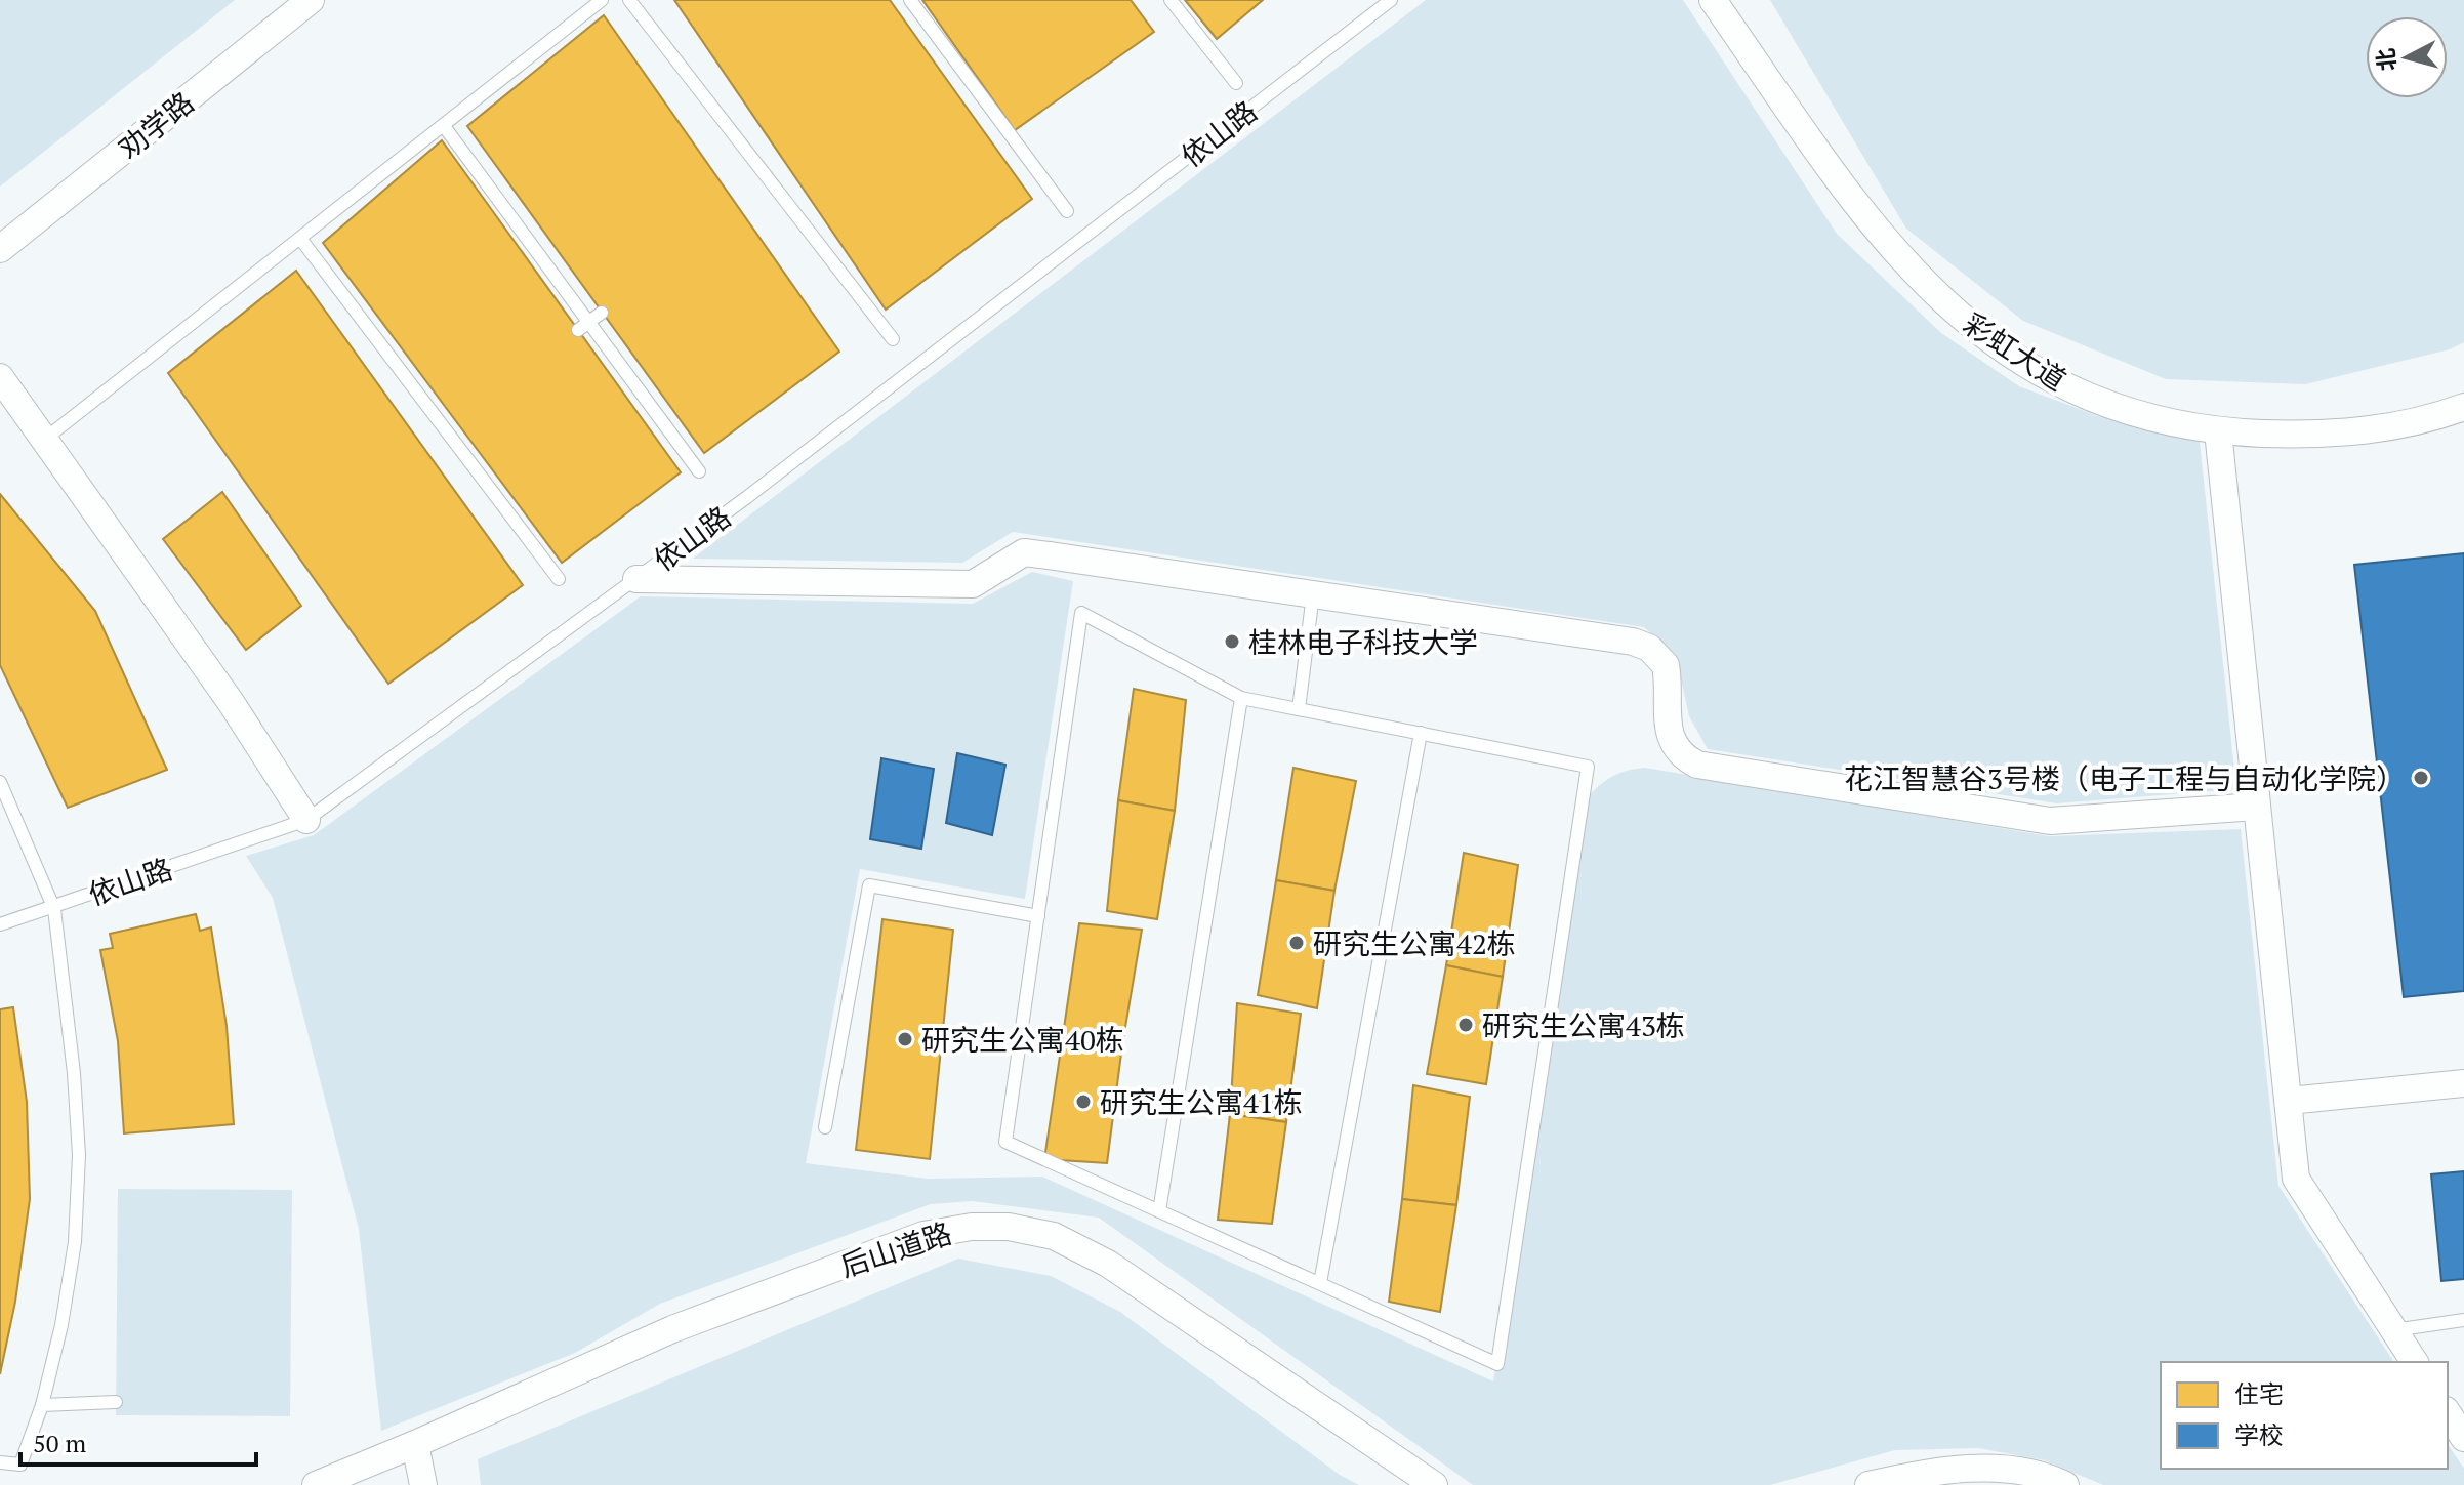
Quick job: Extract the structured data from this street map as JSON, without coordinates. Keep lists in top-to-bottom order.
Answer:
{
  "streets": {
    "street": ["劝学路", "彩虹大道", "后山道路"],
    "lane": ["依山路"]
  },
  "places": [
    "桂林电子科技大学",
    "花江智慧谷3号楼（电子工程与自动化学院）",
    "研究生公寓42栋",
    "研究生公寓43栋",
    "研究生公寓40栋",
    "研究生公寓41栋"
  ],
  "legend": ["住宅", "学校"],
  "scale_bar": "50 m",
  "north": "left"
}
